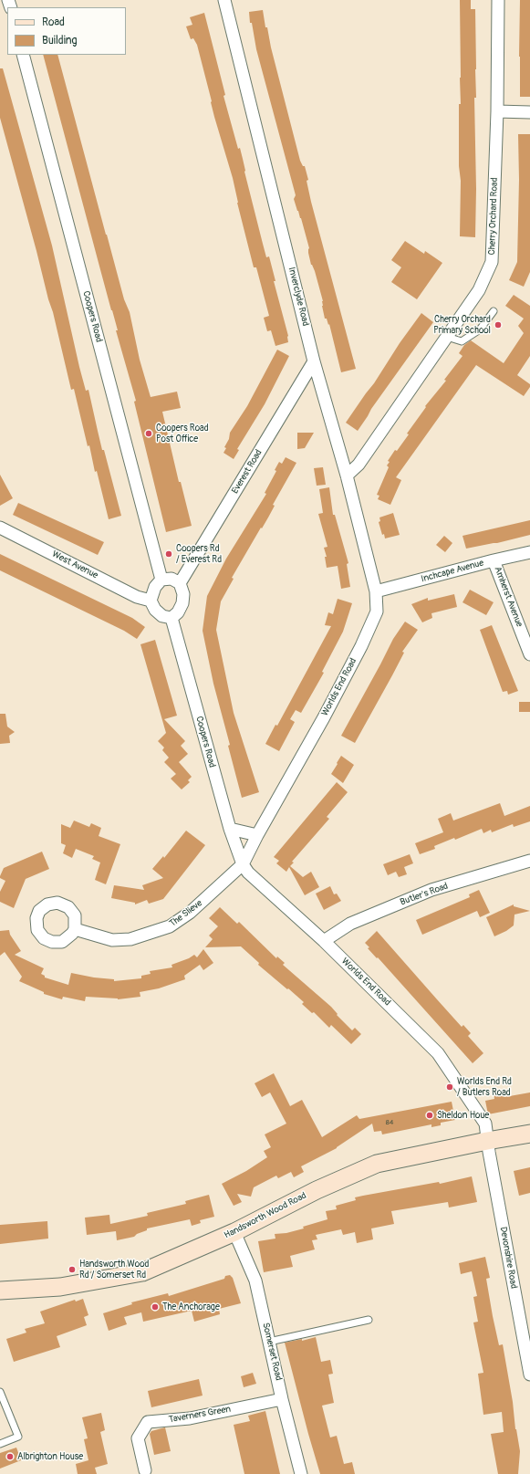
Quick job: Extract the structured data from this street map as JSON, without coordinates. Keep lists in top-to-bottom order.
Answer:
{
  "streets": {
    "main road": ["Handsworth Wood Road"],
    "street": [
      "Cherry Orchard Road",
      "Inverclyde Road",
      "Coopers Road",
      "Everest Road",
      "West Avenue",
      "Inchcape Avenue",
      "Amherst Avenue",
      "Worlds End Road",
      "Butler's Road",
      "The Slieve",
      "Devonshire Road",
      "Somerset Road",
      "Taverners Green"
    ]
  },
  "crossings": [
    ["Cherry Orchard Road", "Inverclyde Road"],
    ["Inverclyde Road", "Everest Road"],
    ["Inverclyde Road", "Inchcape Avenue"],
    ["Inverclyde Road", "Worlds End Road"],
    ["Coopers Road", "Everest Road"],
    ["Coopers Road", "West Avenue"],
    ["Coopers Road", "Worlds End Road"],
    ["Coopers Road", "The Slieve"],
    ["Everest Road", "West Avenue"],
    ["Inchcape Avenue", "Amherst Avenue"],
    ["Inchcape Avenue", "Worlds End Road"],
    ["Worlds End Road", "Butler's Road"],
    ["Worlds End Road", "The Slieve"],
    ["Worlds End Road", "Handsworth Wood Road"],
    ["Worlds End Road", "Devonshire Road"],
    ["Handsworth Wood Road", "Devonshire Road"],
    ["Handsworth Wood Road", "Somerset Road"],
    ["Somerset Road", "Taverners Green"]
  ],
  "places": [
    "Cherry Orchard Primary School",
    "Coopers Road Post Office",
    "Coopers Rd / Everest Rd",
    "Worlds End Rd / Butlers Road",
    "Sheldon Houe",
    "Handsworth Wood Rd / Somerset Rd",
    "The Anchorage",
    "Albrighton House"
  ],
  "house_numbers": ["84"],
  "legend": ["Road", "Building"]
}
